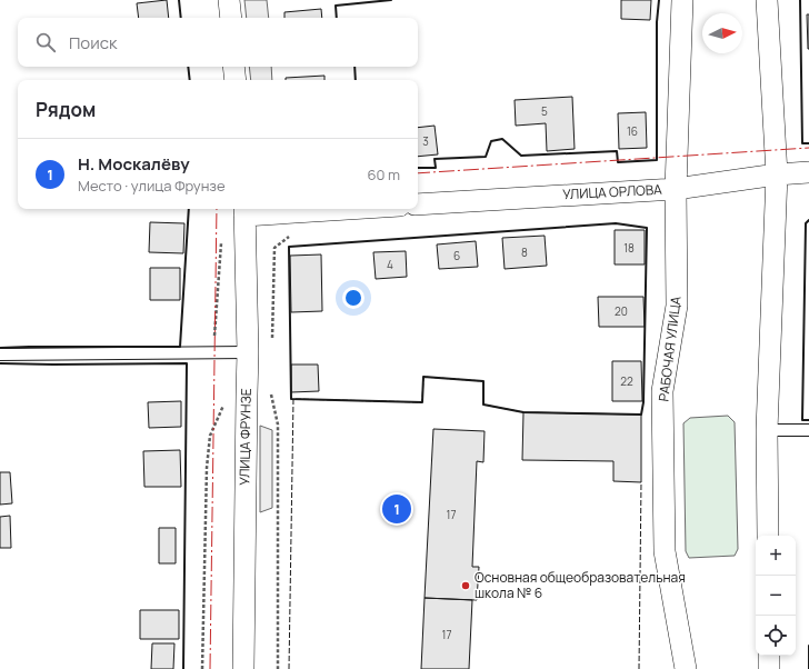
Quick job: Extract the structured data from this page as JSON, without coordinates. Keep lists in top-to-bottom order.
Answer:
{
  "streets": {
    "street": ["УЛИЦА ОРЛОВА", "РАБОЧАЯ УЛИЦА", "УЛИЦА ФРУНЗЕ"]
  },
  "crossings": [
    ["УЛИЦА ОРЛОВА", "РАБОЧАЯ УЛИЦА"]
  ],
  "places": ["Основная общеобразовательная школа № 6"],
  "house_numbers": [
    "5",
    "16",
    "3",
    "18",
    "8",
    "6",
    "4",
    "20",
    "22",
    "17",
    "17"
  ],
  "north": "right",
  "page": {
    "search": "Поиск",
    "heading": "Рядом",
    "list": [
      {
        "mark": "1",
        "name": "Н. Москалёву",
        "note": "Место · улица Фрунзе",
        "value": "60 m"
      }
    ],
    "pins": "1",
    "map_buttons": ["+", "−"]
  }
}
